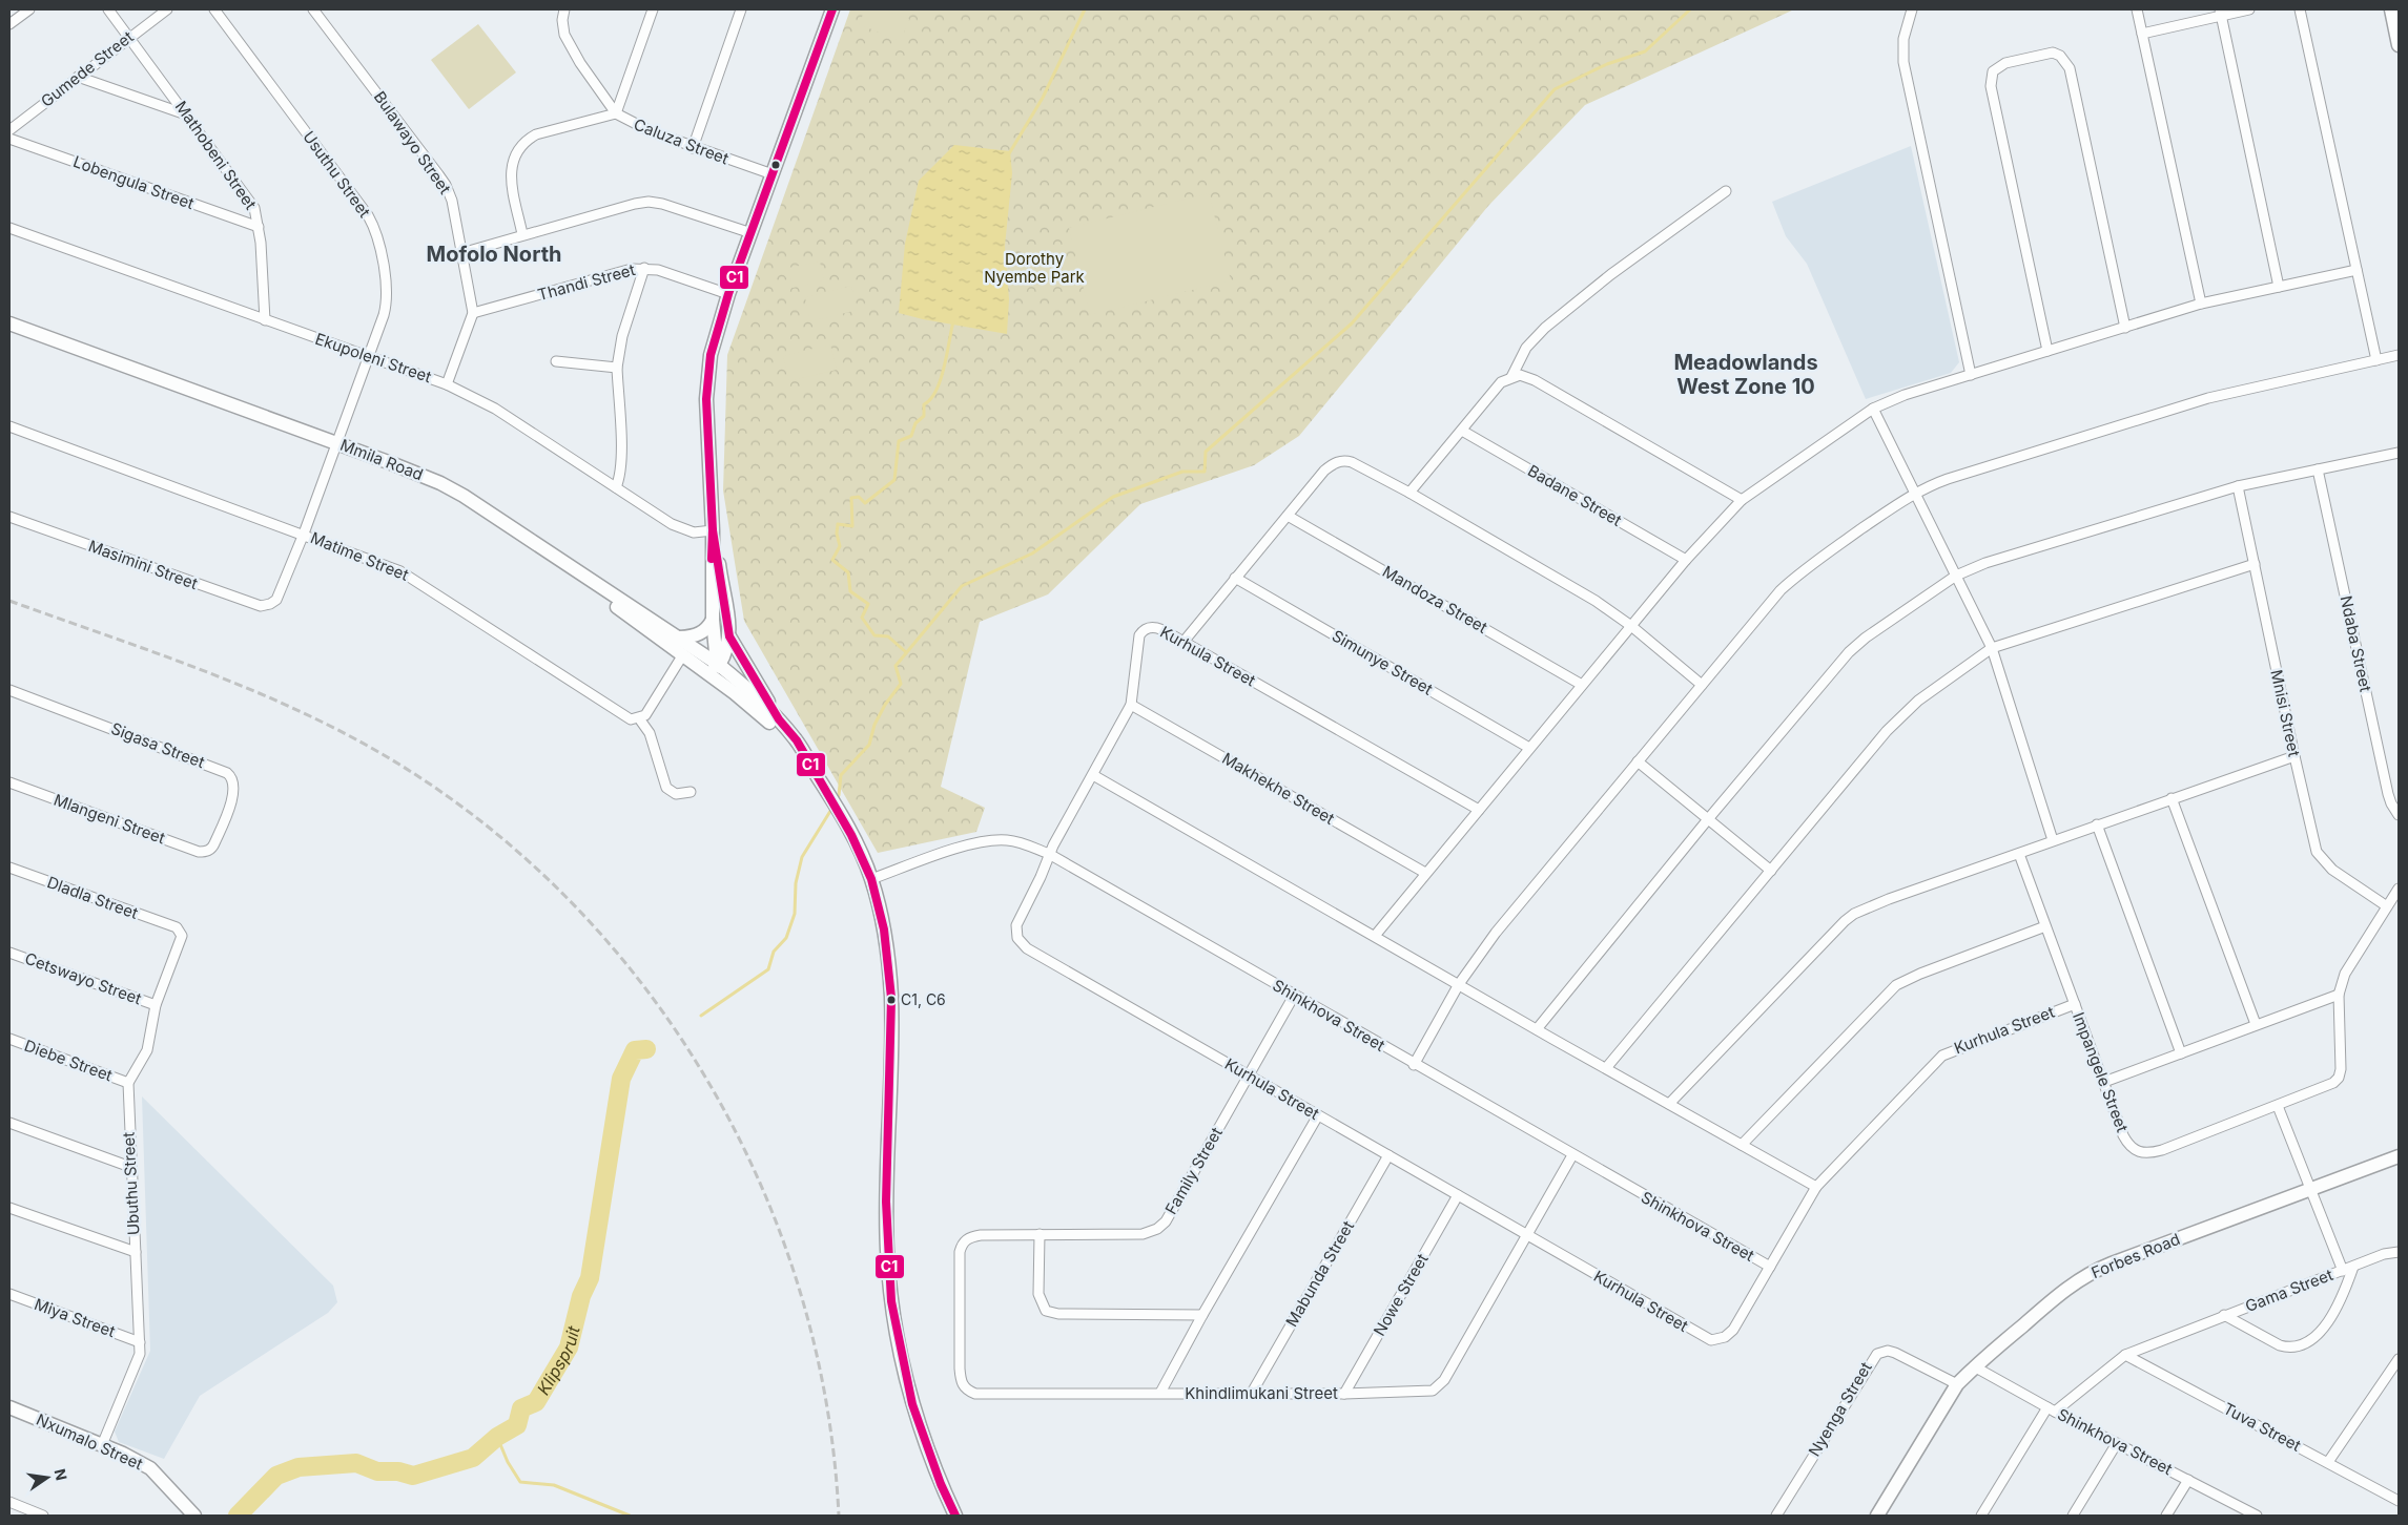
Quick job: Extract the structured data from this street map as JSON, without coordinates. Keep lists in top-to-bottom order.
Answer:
{
  "streets": {
    "main road": ["Mmila Road", "Forbes Road", "Nxumalo Street"],
    "street": [
      "Gumede Street",
      "Caluza Street",
      "Bulawayo Street",
      "Mathobeni Street",
      "Usuthu Street",
      "Lobengula Street",
      "Thandi Street",
      "Ekupoleni Street",
      "Badane Street",
      "Matime Street",
      "Masimini Street",
      "Mandoza Street",
      "Ndaba Street",
      "Kurhula Street",
      "Simunye Street",
      "Mnisi Street",
      "Sigasa Street",
      "Makhekhe Street",
      "Mlangeni Street",
      "Dladla Street",
      "Cetswayo Street",
      "Shinkhova Street",
      "Diebe Street",
      "Impangele Street",
      "Family Street",
      "Ubuthu Street",
      "Mabunda Street",
      "Gama Street",
      "Nowe Street",
      "Miya Street",
      "Khindlimukani Street",
      "Nyenga Street",
      "Tuva Street"
    ]
  },
  "crossings": [
    ["Gumede Street", "Mathobeni Street"],
    ["Bulawayo Street", "Thandi Street"],
    ["Mathobeni Street", "Lobengula Street"],
    ["Mathobeni Street", "Ekupoleni Street"],
    ["Usuthu Street", "Ekupoleni Street"],
    ["Usuthu Street", "Mmila Road"],
    ["Usuthu Street", "Matime Street"],
    ["Usuthu Street", "Masimini Street"],
    ["Kurhula Street", "Makhekhe Street"],
    ["Kurhula Street", "Shinkhova Street"],
    ["Kurhula Street", "Impangele Street"],
    ["Kurhula Street", "Family Street"],
    ["Kurhula Street", "Mabunda Street"],
    ["Kurhula Street", "Nowe Street"],
    ["Kurhula Street", "Khindlimukani Street"],
    ["Sigasa Street", "Mlangeni Street"],
    ["Dladla Street", "Cetswayo Street"],
    ["Shinkhova Street", "Family Street"],
    ["Shinkhova Street", "Forbes Road"],
    ["Shinkhova Street", "Gama Street"],
    ["Shinkhova Street", "Khindlimukani Street"],
    ["Diebe Street", "Ubuthu Street"],
    ["Family Street", "Khindlimukani Street"],
    ["Ubuthu Street", "Miya Street"],
    ["Ubuthu Street", "Nxumalo Street"],
    ["Forbes Road", "Nyenga Street"],
    ["Mabunda Street", "Khindlimukani Street"],
    ["Gama Street", "Tuva Street"],
    ["Nowe Street", "Khindlimukani Street"]
  ],
  "districts": ["Mofolo North", "Meadowlands West Zone 10"],
  "water": ["Klipspruit"],
  "parks": ["Dorothy Nyembe Park"],
  "places": ["C1, C6"],
  "lines": ["transit line C1"],
  "north": "right"
}
